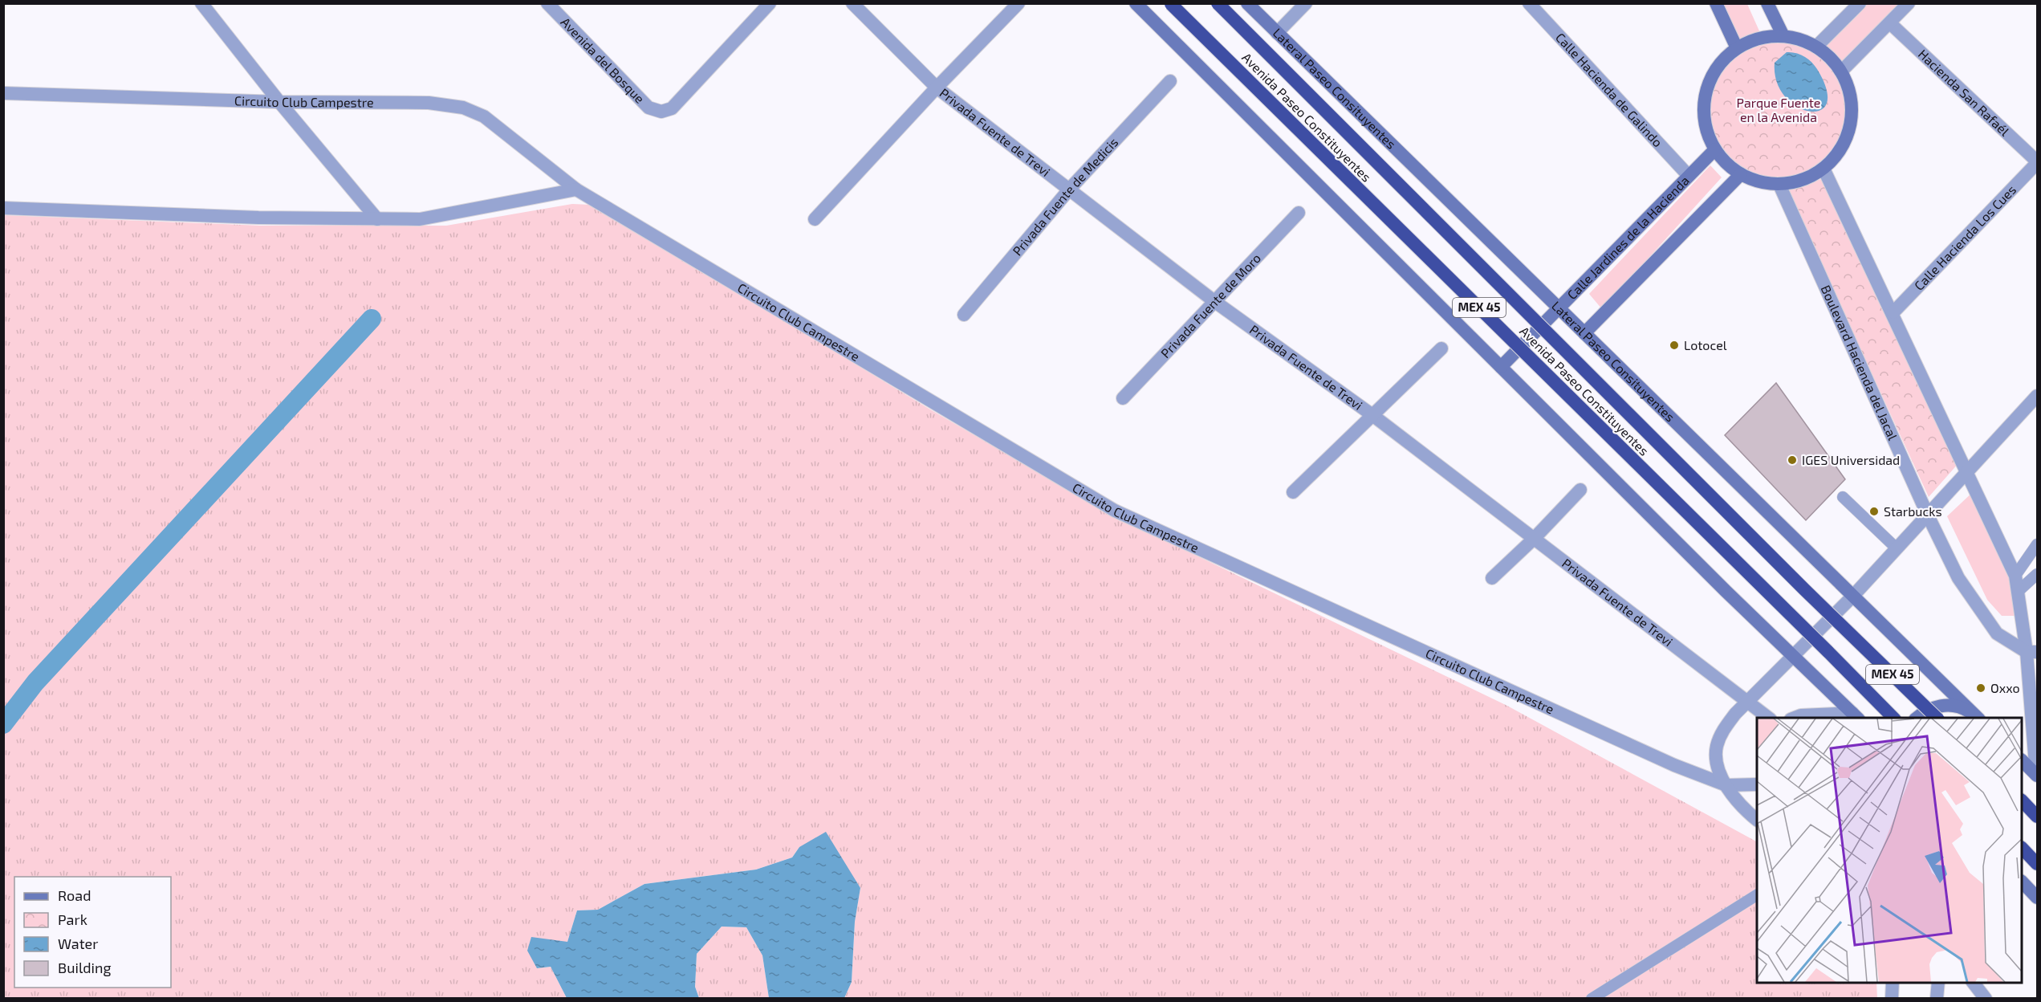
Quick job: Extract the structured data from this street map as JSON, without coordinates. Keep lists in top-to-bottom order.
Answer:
{
  "streets": {
    "highway": ["Avenida Paseo Constituyentes", "MEX 45"],
    "main road": ["Lateral Paseo Consituyentes", "Calle Jardines de la Hacienda"],
    "street": [
      "Avenida del Bosque",
      "Calle Hacienda de Galindo",
      "Hacienda San Rafaél",
      "Circuito Club Campestre",
      "Privada Fuente de Trevi",
      "Privada Fuente de Medicis",
      "Calle Hacienda Los Cues",
      "Privada Fuente de Moro",
      "Boulevard Hacienda del Jacal"
    ]
  },
  "crossings": [
    ["Lateral Paseo Consituyentes", "Calle Jardines de la Hacienda"],
    ["Calle Hacienda de Galindo", "Calle Jardines de la Hacienda"],
    ["Hacienda San Rafaél", "Calle Hacienda Los Cues"],
    ["Privada Fuente de Trevi", "Privada Fuente de Medicis"],
    ["Privada Fuente de Trevi", "Privada Fuente de Moro"],
    ["Calle Jardines de la Hacienda", "Boulevard Hacienda del Jacal"]
  ],
  "parks": ["Parque Fuente en la Avenida"],
  "places": [
    "Lotocel",
    "IGES Universidad",
    "Starbucks",
    "Oxxo"
  ],
  "legend": [
    "Road",
    "Park",
    "Water",
    "Building"
  ]
}
